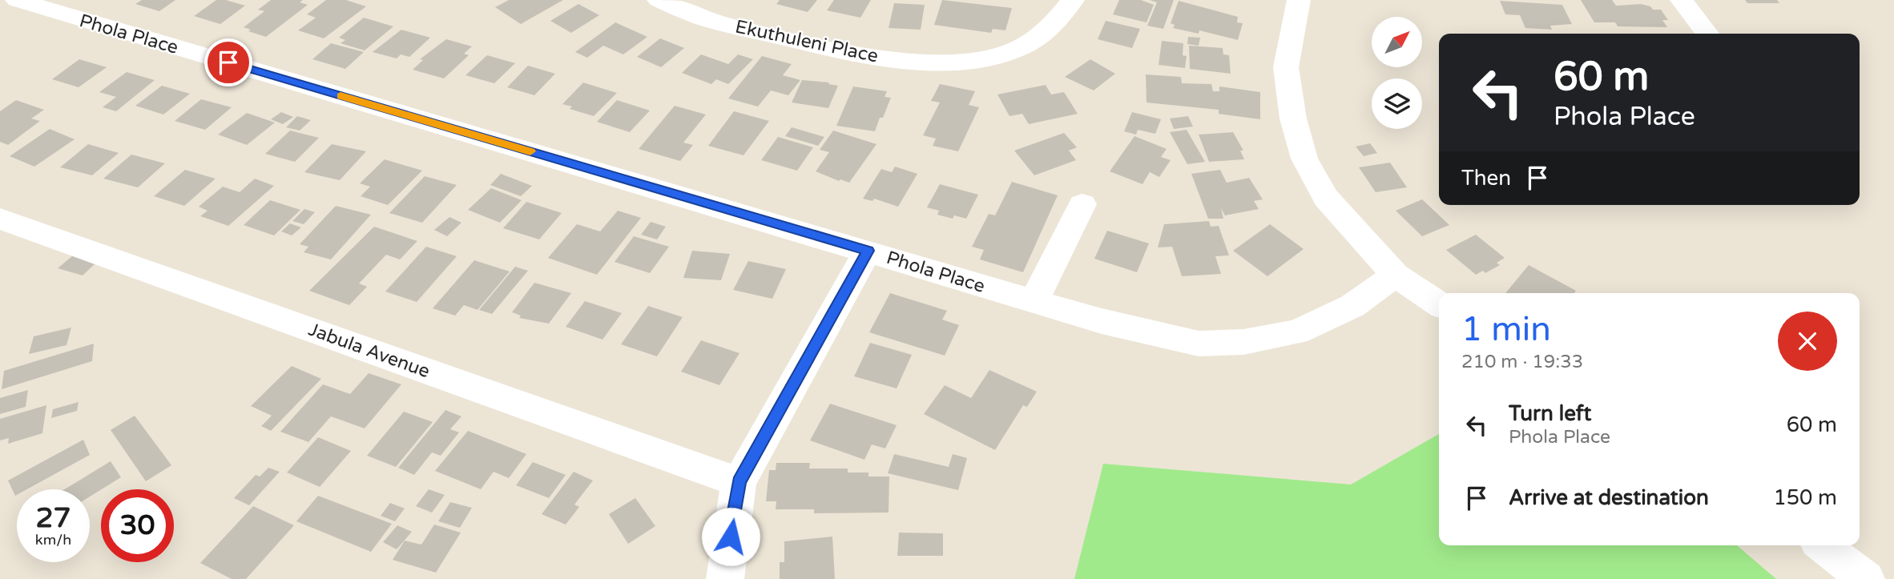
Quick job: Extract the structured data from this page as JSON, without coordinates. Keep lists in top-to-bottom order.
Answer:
{
  "streets": {
    "street": ["Phola Place", "Ekuthuleni Place", "Jabula Avenue"]
  },
  "north": "top right",
  "page": {
    "turn": ["60 m", "Phola Place"],
    "then": "Then",
    "heading": ["1 min", "210 m · 19:33"],
    "list": [
      {
        "name": "Turn left",
        "note": "Phola Place",
        "value": "60 m"
      },
      {
        "name": "Arrive at destination",
        "value": "150 m"
      }
    ],
    "speed": "27 km/h",
    "limit": "30"
  }
}
